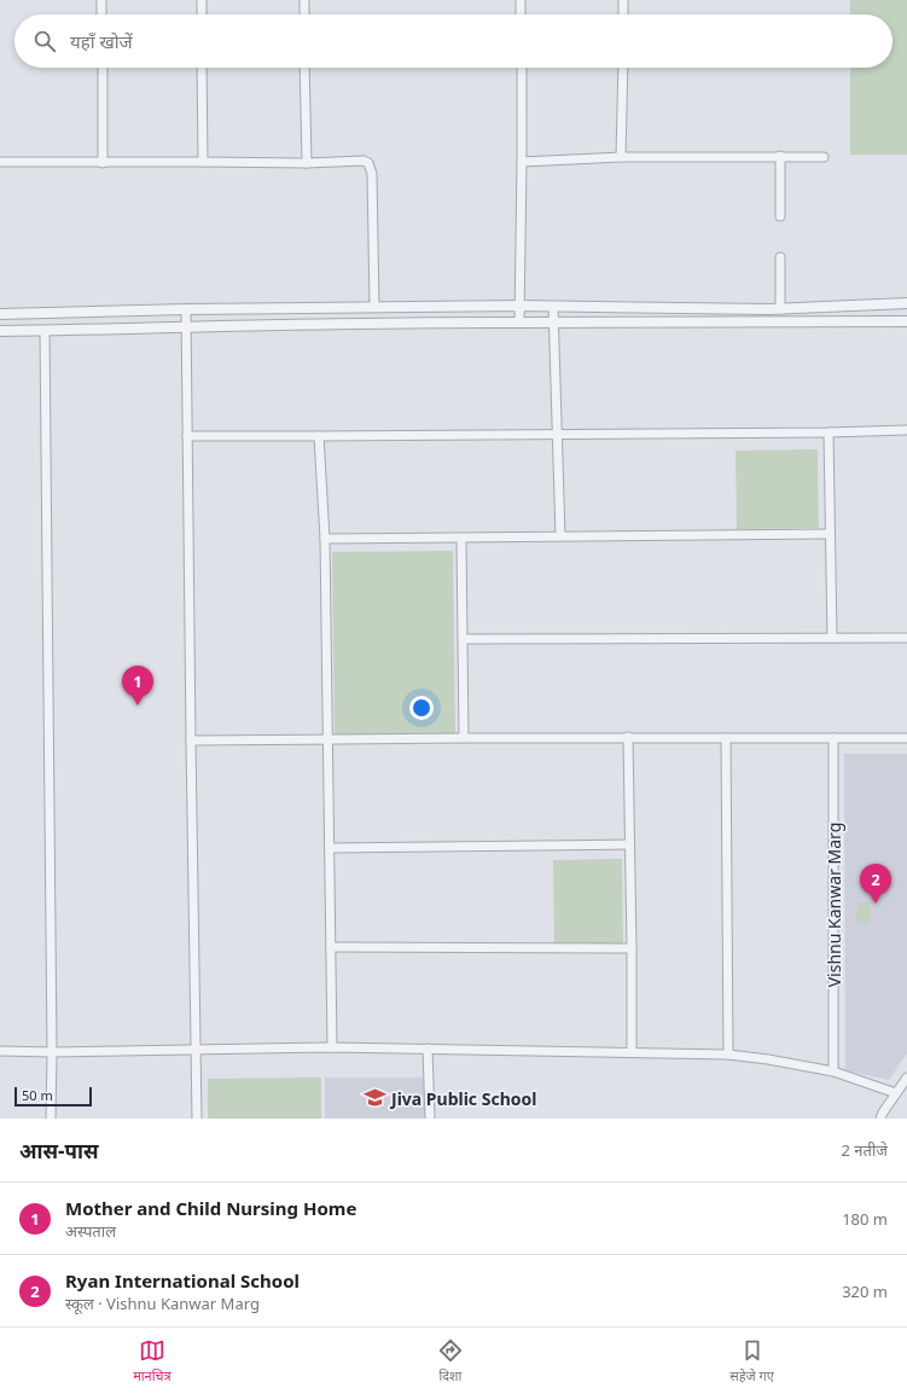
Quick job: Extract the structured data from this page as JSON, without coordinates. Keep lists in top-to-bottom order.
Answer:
{
  "streets": {
    "street": ["Vishnu Kanwar Marg"]
  },
  "places": {
    "school or university": ["Jiva Public School"]
  },
  "scale_bar": "50 m",
  "page": {
    "search": "यहाँ खोजें",
    "pins": ["1", "2"],
    "scale": "50 m",
    "heading": ["आस-पास", "2 नतीजे"],
    "list": [
      {
        "mark": "1",
        "name": "Mother and Child Nursing Home",
        "note": "अस्पताल",
        "value": "180 m"
      },
      {
        "mark": "2",
        "name": "Ryan International School",
        "note": "स्कूल · Vishnu Kanwar Marg",
        "value": "320 m"
      }
    ],
    "nav": ["मानचित्र", "दिशा", "सहेजे गए"]
  }
}
